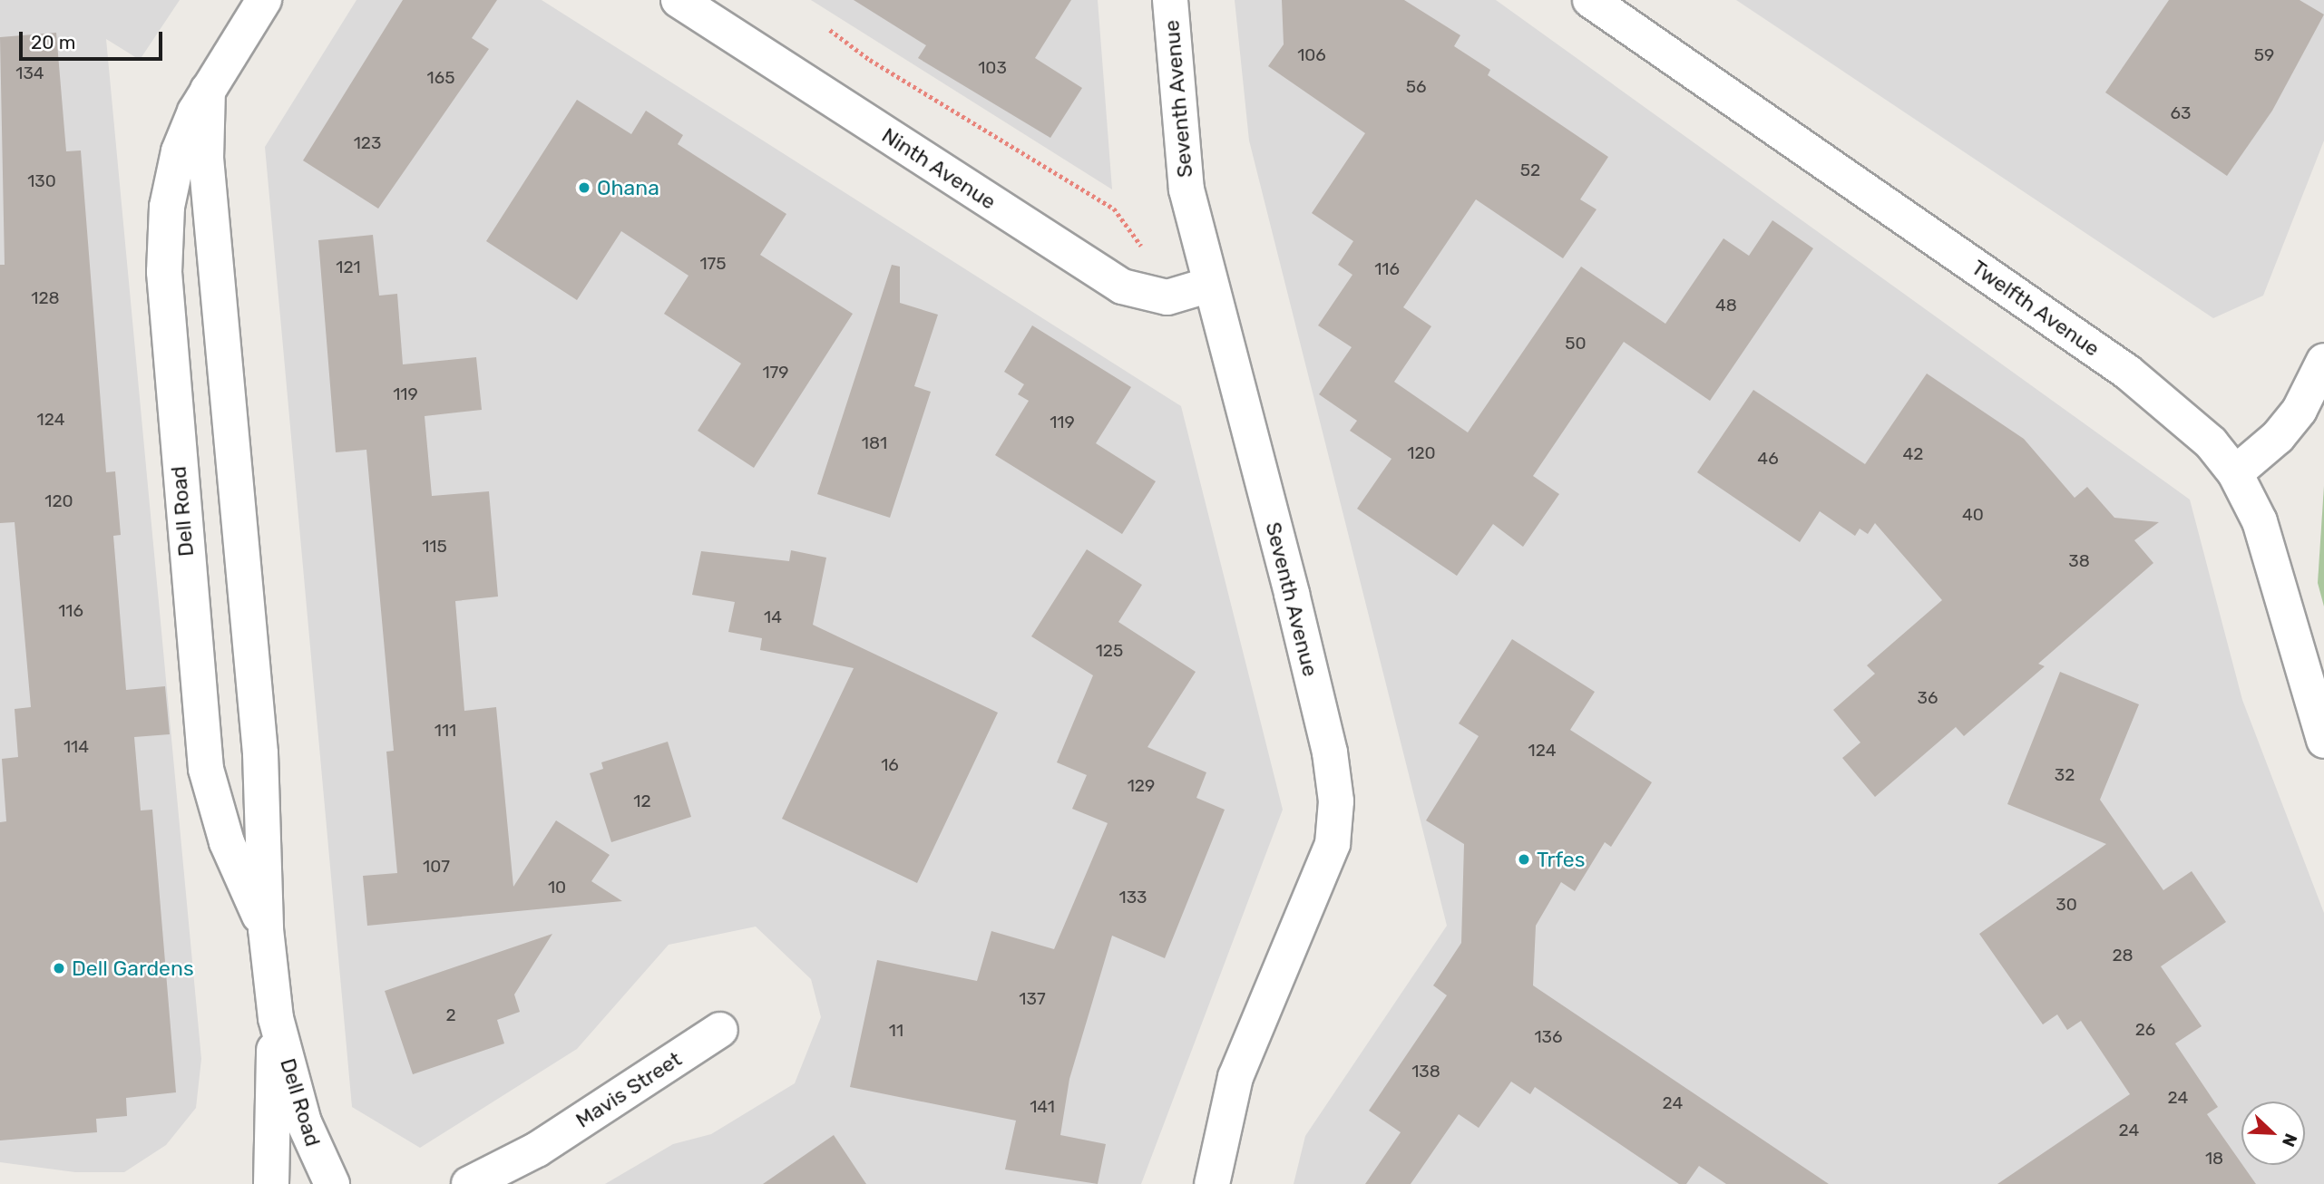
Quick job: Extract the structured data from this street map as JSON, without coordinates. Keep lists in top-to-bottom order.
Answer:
{
  "streets": {
    "street": [
      "Seventh Avenue",
      "Ninth Avenue",
      "Twelfth Avenue",
      "Dell Road",
      "Mavis Street"
    ]
  },
  "crossings": [
    ["Seventh Avenue", "Ninth Avenue"]
  ],
  "places": ["Ohana", "Trfes", "Dell Gardens"],
  "house_numbers": [
    "106",
    "59",
    "103",
    "134",
    "165",
    "56",
    "63",
    "123",
    "52",
    "130",
    "175",
    "121",
    "116",
    "128",
    "48",
    "50",
    "179",
    "119",
    "124",
    "119",
    "181",
    "120",
    "42",
    "46",
    "120",
    "40",
    "115",
    "38",
    "116",
    "14",
    "125",
    "36",
    "111",
    "114",
    "124",
    "16",
    "32",
    "129",
    "12",
    "107",
    "10",
    "133",
    "30",
    "28",
    "137",
    "2",
    "26",
    "11",
    "136",
    "138",
    "24",
    "24",
    "141",
    "24",
    "18"
  ],
  "scale_bar": "20 m",
  "north": "bottom right"
}
